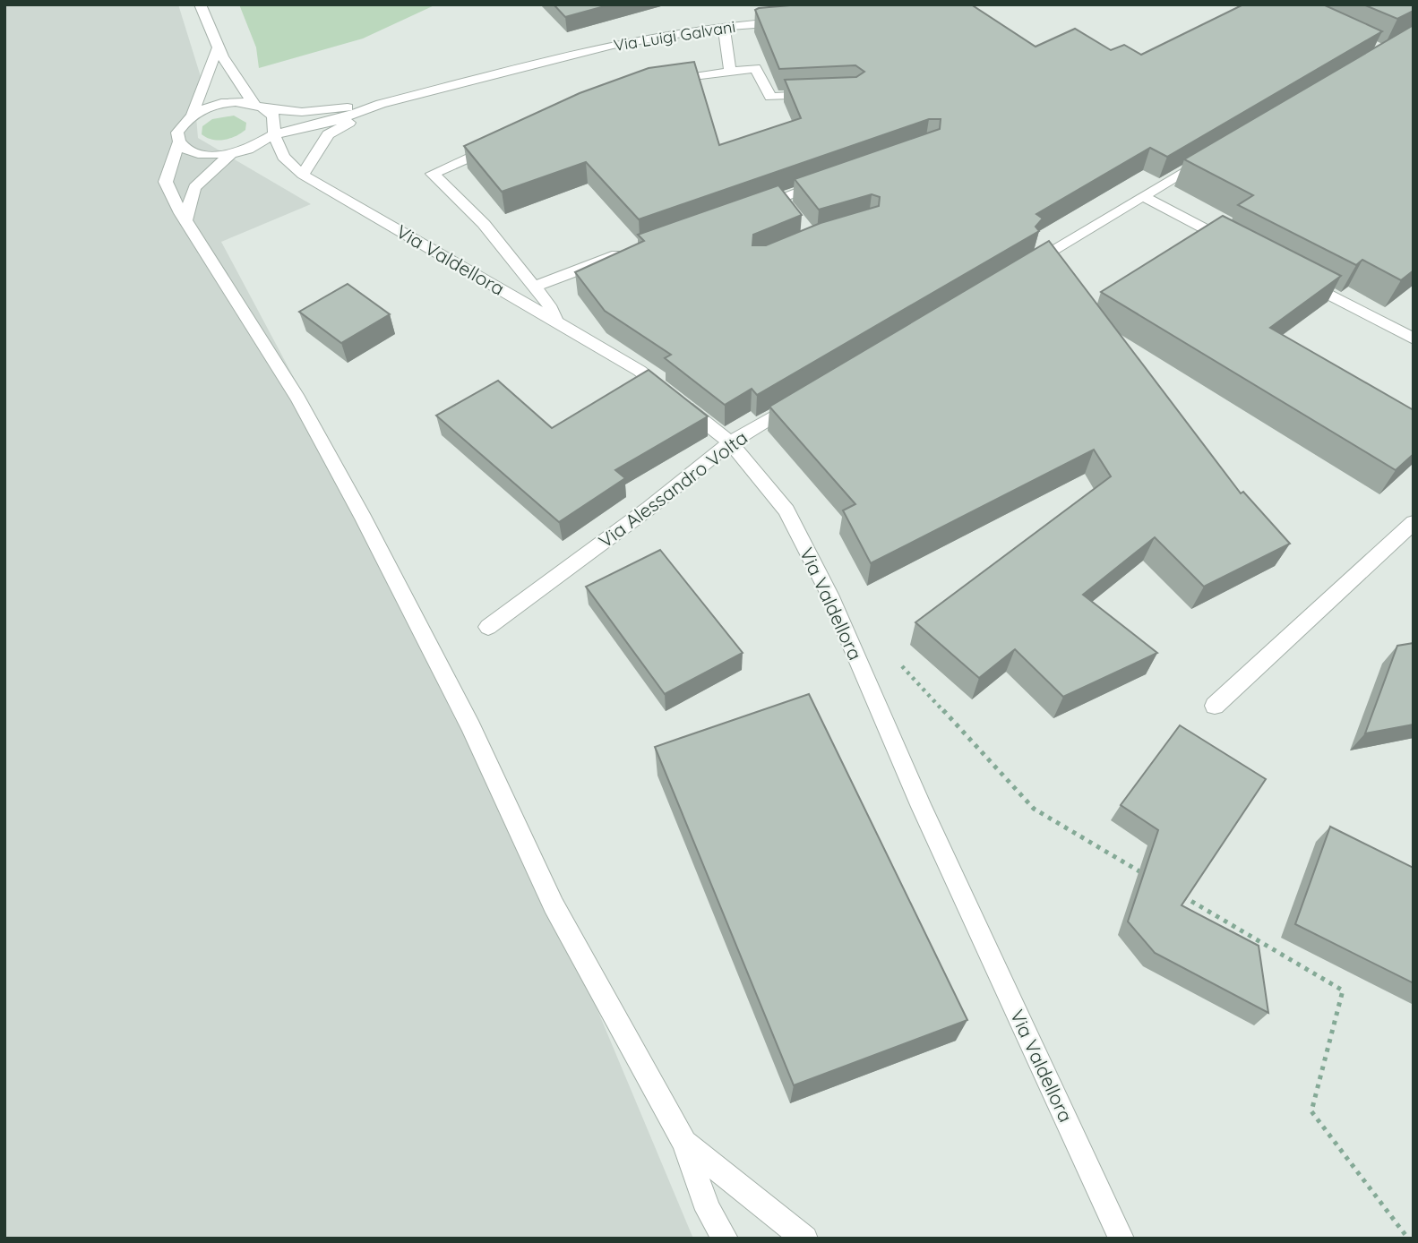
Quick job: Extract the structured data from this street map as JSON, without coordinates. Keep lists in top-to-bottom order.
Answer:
{
  "streets": {
    "street": ["Via Luigi Galvani", "Via Valdellora", "Via Alessandro Volta"]
  },
  "crossings": [
    ["Via Luigi Galvani", "Via Valdellora"],
    ["Via Valdellora", "Via Alessandro Volta"]
  ]
}
